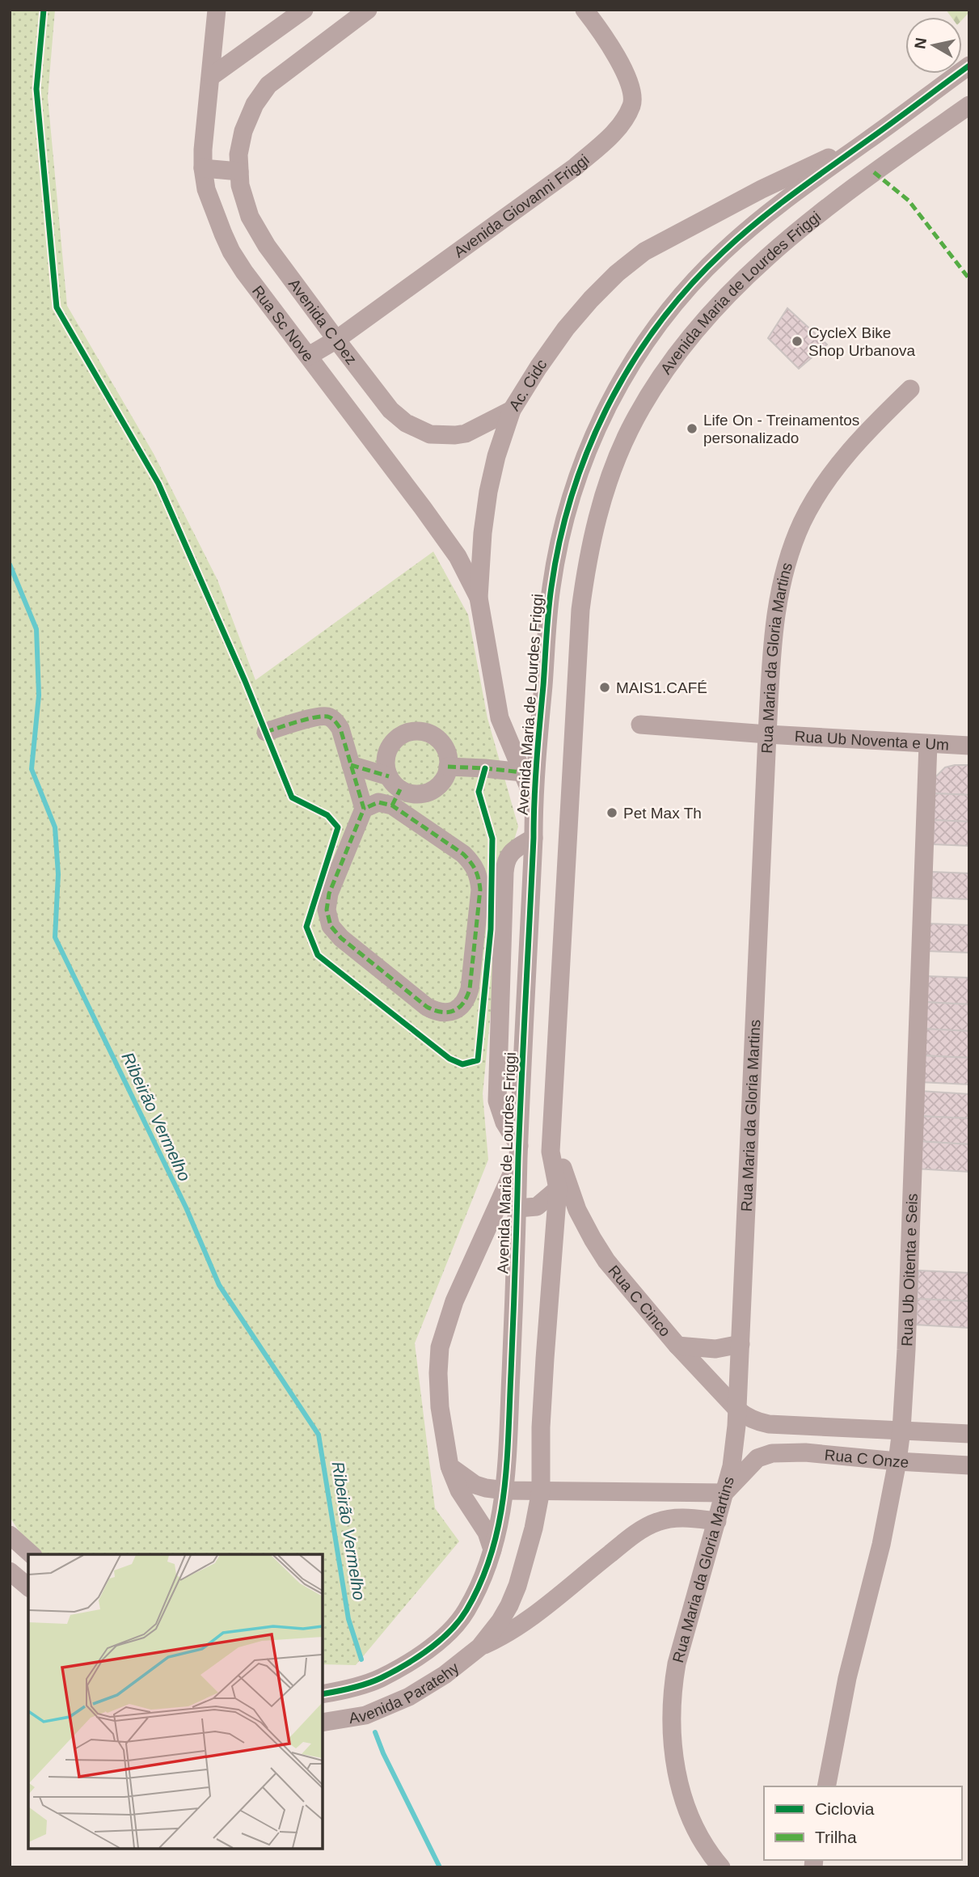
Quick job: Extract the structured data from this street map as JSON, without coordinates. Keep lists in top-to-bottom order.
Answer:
{
  "streets": {
    "street": [
      "Avenida Giovanni Friggi",
      "Avenida Maria de Lourdes Friggi",
      "Avenida C Dez",
      "Rua Sc Nove",
      "Ac. Cidc",
      "Rua Maria da Gloria Martins",
      "Rua Ub Noventa e Um",
      "Rua Ub Oitenta e Seis",
      "Rua C Cinco",
      "Rua C Onze",
      "Avenida Paratehy"
    ]
  },
  "crossings": [
    ["Avenida Giovanni Friggi", "Avenida C Dez"],
    ["Avenida Giovanni Friggi", "Rua Sc Nove"],
    ["Avenida Maria de Lourdes Friggi", "Ac. Cidc"],
    ["Avenida Maria de Lourdes Friggi", "Rua C Cinco"],
    ["Avenida Maria de Lourdes Friggi", "Avenida Paratehy"],
    ["Avenida C Dez", "Ac. Cidc"],
    ["Rua Sc Nove", "Ac. Cidc"],
    ["Rua Maria da Gloria Martins", "Rua Ub Noventa e Um"],
    ["Rua Maria da Gloria Martins", "Rua C Cinco"],
    ["Rua Maria da Gloria Martins", "Rua C Onze"],
    ["Rua Ub Noventa e Um", "Rua Ub Oitenta e Seis"],
    ["Rua Ub Oitenta e Seis", "Rua C Onze"],
    ["Rua C Cinco", "Rua C Onze"]
  ],
  "water": ["Ribeirão Vermelho"],
  "places": [
    "CycleX Bike Shop Urbanova",
    "Life On - Treinamentos personalizado",
    "MAIS1.CAFÉ",
    "Pet Max Th"
  ],
  "legend": ["Ciclovia", "Trilha"],
  "north": "left"
}
